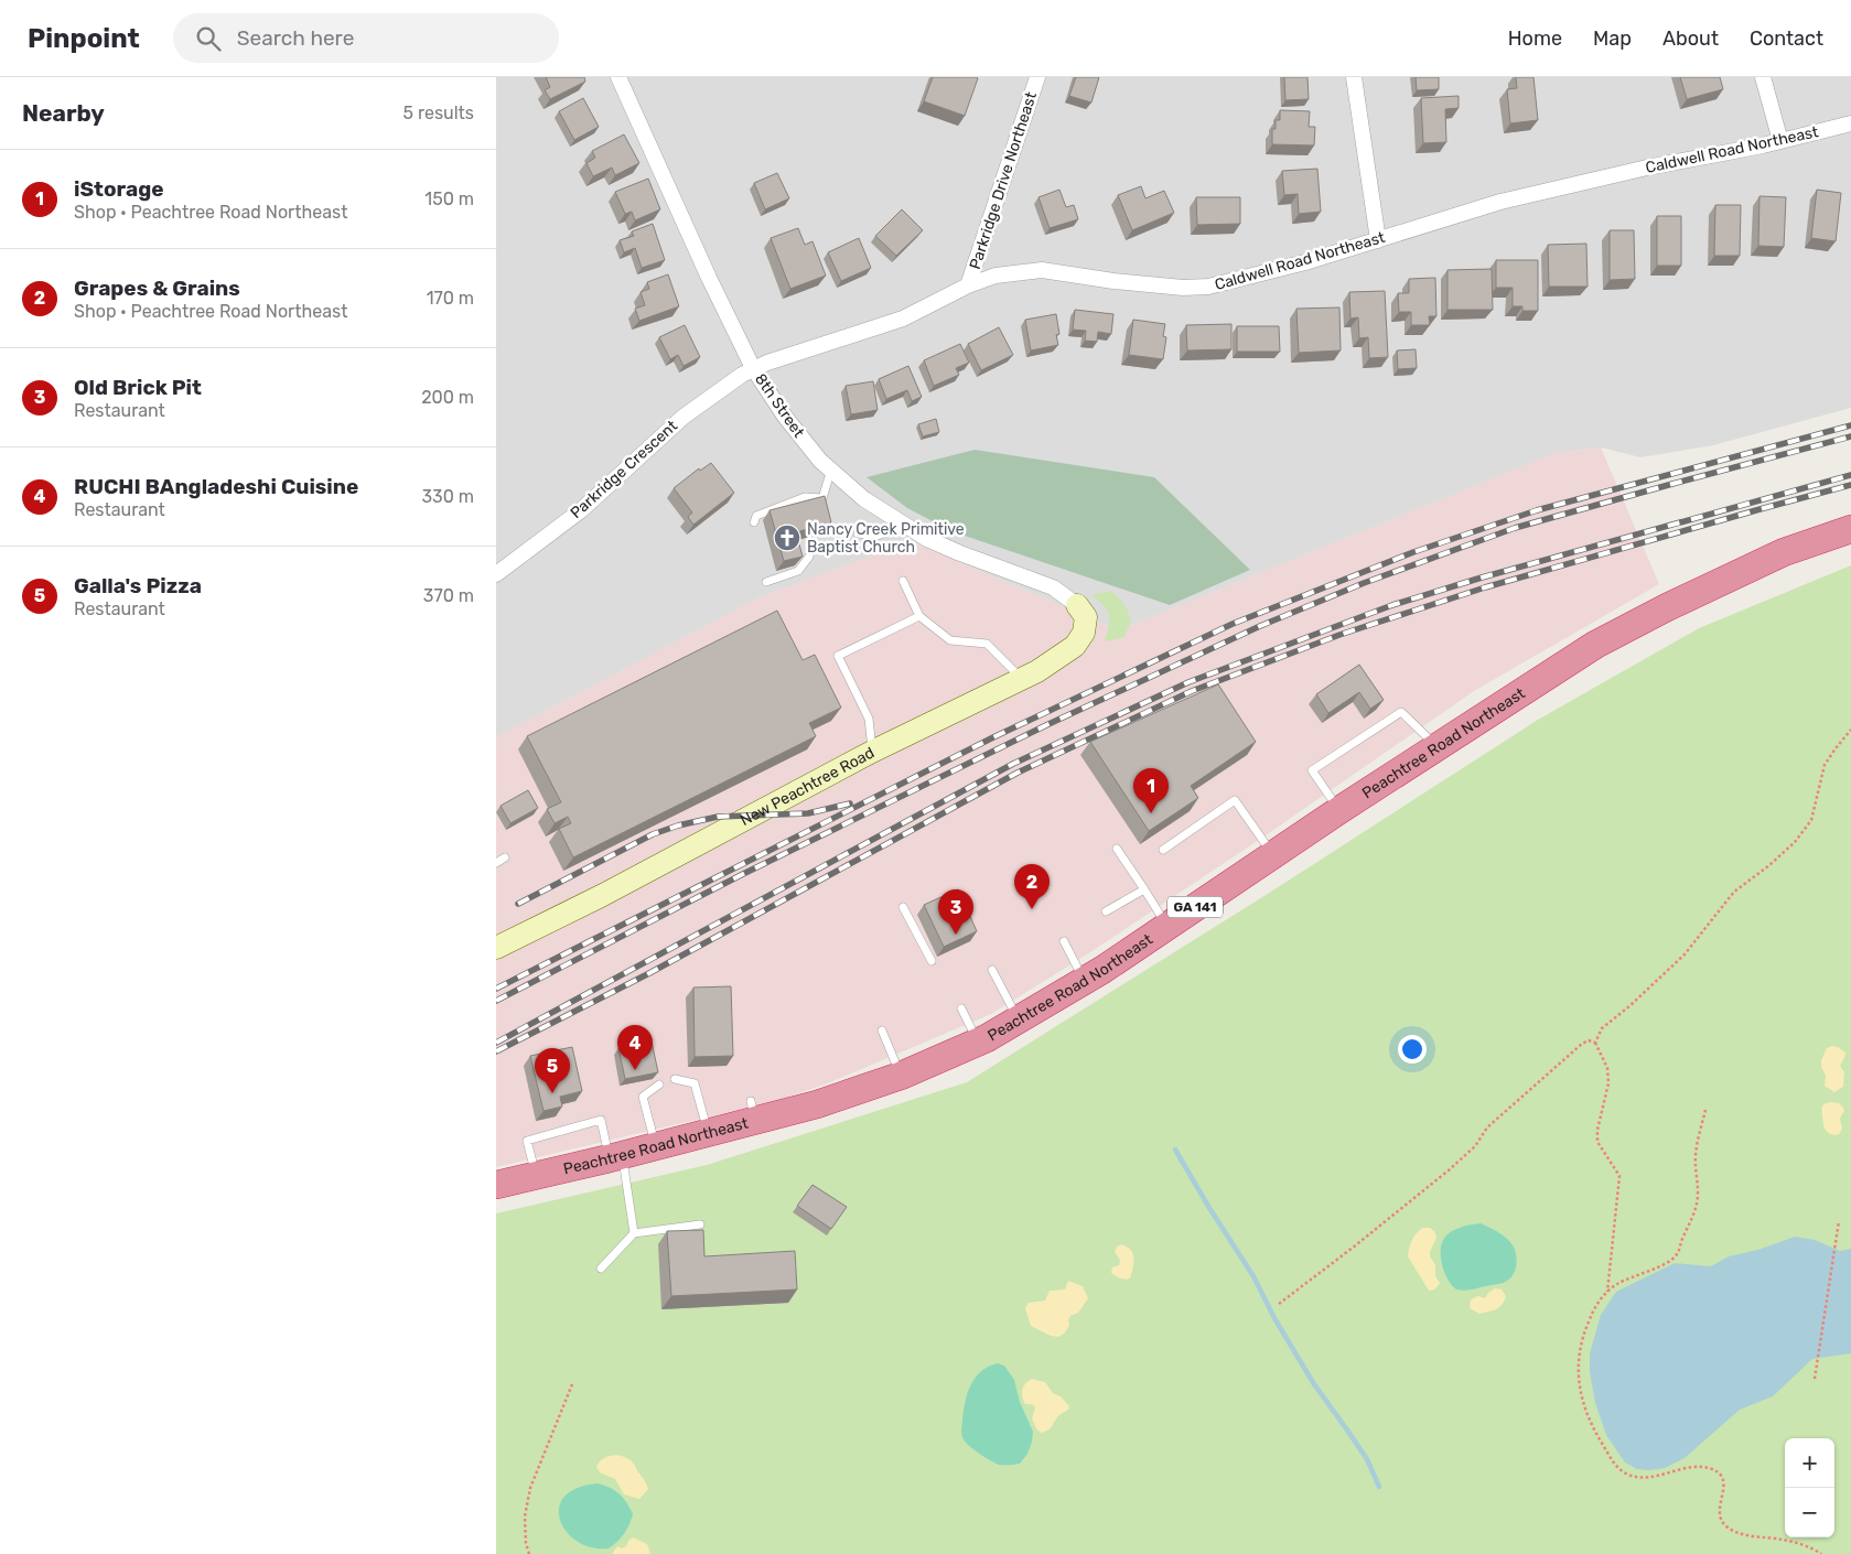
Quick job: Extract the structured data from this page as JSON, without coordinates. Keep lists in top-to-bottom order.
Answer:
{
  "streets": {
    "highway": ["Peachtree Road Northeast", "GA 141"],
    "street": [
      "Caldwell Road Northeast",
      "Parkridge Drive Northeast",
      "8th Street",
      "Parkridge Crescent",
      "New Peachtree Road"
    ]
  },
  "crossings": [
    ["Caldwell Road Northeast", "Parkridge Drive Northeast"],
    ["Caldwell Road Northeast", "8th Street"],
    ["Caldwell Road Northeast", "Parkridge Crescent"],
    ["8th Street", "Parkridge Crescent"],
    ["8th Street", "New Peachtree Road"]
  ],
  "places": {
    "church": ["Nancy Creek Primitive Baptist Church"]
  },
  "page": {
    "header": "Pinpoint",
    "search": "Search here",
    "nav": [
      "Home",
      "Map",
      "About",
      "Contact"
    ],
    "heading": ["Nearby", "5 results"],
    "list": [
      {
        "mark": "1",
        "name": "iStorage",
        "note": "Shop · Peachtree Road Northeast",
        "value": "150 m"
      },
      {
        "mark": "2",
        "name": "Grapes & Grains",
        "note": "Shop · Peachtree Road Northeast",
        "value": "170 m"
      },
      {
        "mark": "3",
        "name": "Old Brick Pit",
        "note": "Restaurant",
        "value": "200 m"
      },
      {
        "mark": "4",
        "name": "RUCHI BAngladeshi Cuisine",
        "note": "Restaurant",
        "value": "330 m"
      },
      {
        "mark": "5",
        "name": "Galla's Pizza",
        "note": "Restaurant",
        "value": "370 m"
      }
    ],
    "pins": [
      "1",
      "2",
      "3",
      "4",
      "5"
    ],
    "map_buttons": ["+", "−"]
  }
}
